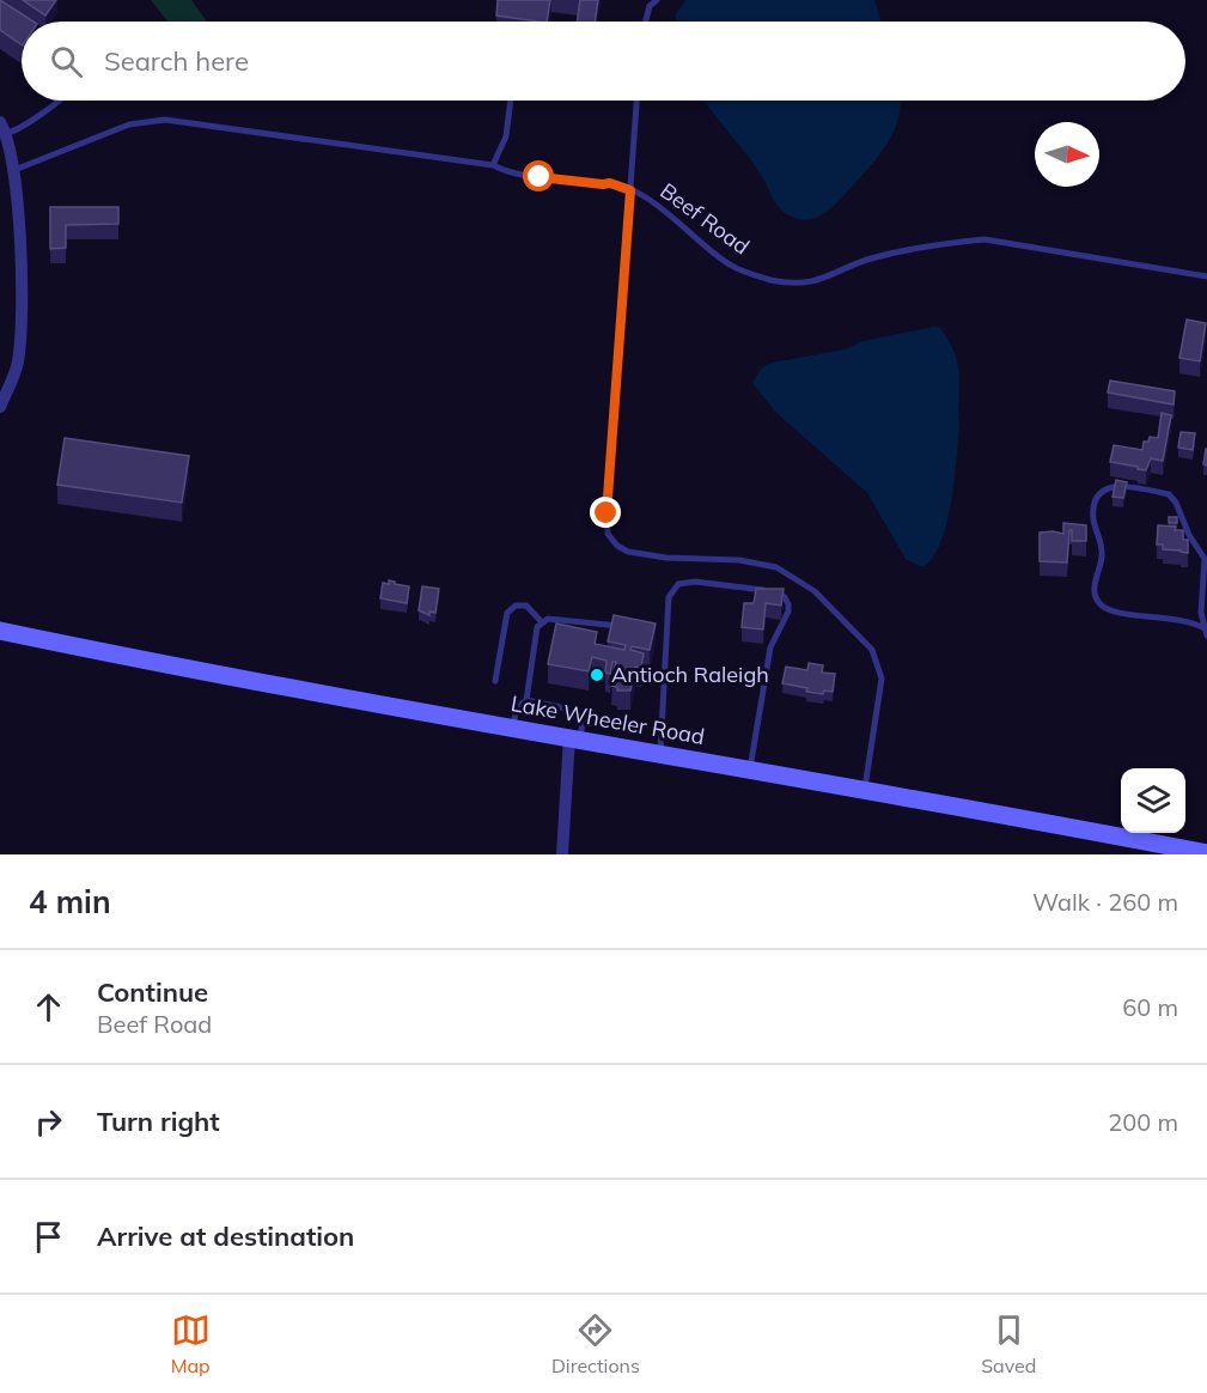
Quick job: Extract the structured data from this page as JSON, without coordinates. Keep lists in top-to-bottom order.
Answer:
{
  "streets": {
    "street": ["Lake Wheeler Road"],
    "lane": ["Beef Road"]
  },
  "places": ["Antioch Raleigh"],
  "north": "right",
  "page": {
    "search": "Search here",
    "heading": ["4 min", "Walk · 260 m"],
    "list": [
      ["Continue", "Beef Road", "60 m"],
      ["Turn right", "200 m"],
      "Arrive at destination"
    ],
    "nav": ["Map", "Directions", "Saved"]
  }
}
